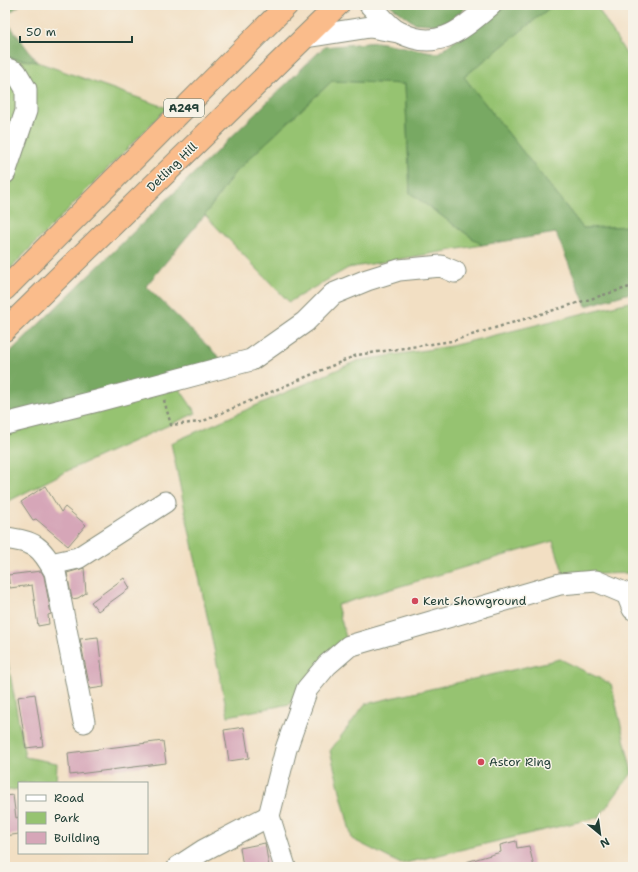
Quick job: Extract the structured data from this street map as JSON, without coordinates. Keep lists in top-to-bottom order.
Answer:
{
  "streets": {
    "highway": ["A249", "Detling Hill"]
  },
  "places": ["Kent Showground", "Astor Ring"],
  "legend": ["Road", "Park", "Building"],
  "scale_bar": "50 m",
  "north": "bottom right"
}
